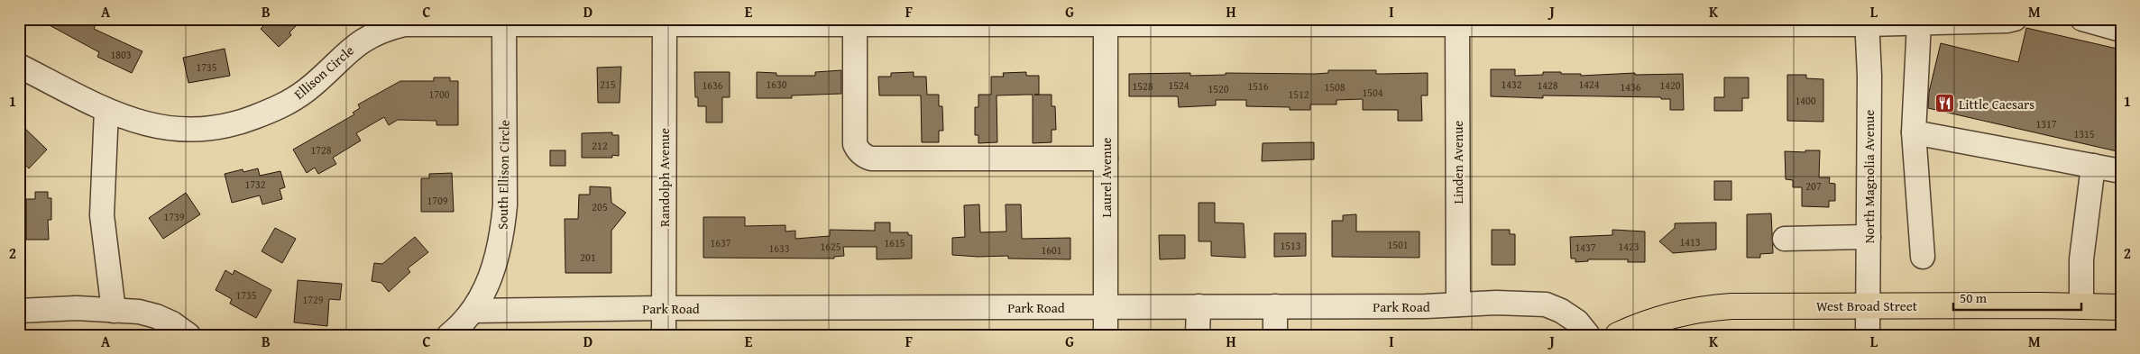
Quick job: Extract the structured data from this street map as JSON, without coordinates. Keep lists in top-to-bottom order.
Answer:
{
  "streets": {
    "main road": ["West Broad Street"],
    "street": [
      "Ellison Circle",
      "Linden Avenue",
      "South Ellison Circle",
      "North Magnolia Avenue",
      "Randolph Avenue",
      "Laurel Avenue",
      "Park Road"
    ]
  },
  "crossings": [
    ["Ellison Circle", "Linden Avenue"],
    ["Ellison Circle", "South Ellison Circle"],
    ["Ellison Circle", "North Magnolia Avenue"],
    ["Ellison Circle", "Randolph Avenue"],
    ["Ellison Circle", "Laurel Avenue"],
    ["Linden Avenue", "Park Road"],
    ["South Ellison Circle", "Park Road"],
    ["North Magnolia Avenue", "West Broad Street"],
    ["Randolph Avenue", "Park Road"],
    ["Laurel Avenue", "Park Road"]
  ],
  "places": {
    "restaurant": ["Little Caesars"]
  },
  "house_numbers": [
    "1803",
    "1735",
    "215",
    "1630",
    "1432",
    "1424",
    "1636",
    "1524",
    "1428",
    "1420",
    "1528",
    "1516",
    "1508",
    "1436",
    "1520",
    "1504",
    "1700",
    "1512",
    "1400",
    "1317",
    "1315",
    "212",
    "1728",
    "1732",
    "207",
    "1709",
    "205",
    "1739",
    "1413",
    "1637",
    "1615",
    "1501",
    "1513",
    "1625",
    "1423",
    "1437",
    "1633",
    "1601",
    "201",
    "1735",
    "1729"
  ],
  "scale_bar": "50 m",
  "grid": {
    "columns": [
      "A",
      "B",
      "C",
      "D",
      "E",
      "F",
      "G",
      "H",
      "I",
      "J",
      "K",
      "L",
      "M"
    ],
    "rows": ["1", "2"]
  }
}
